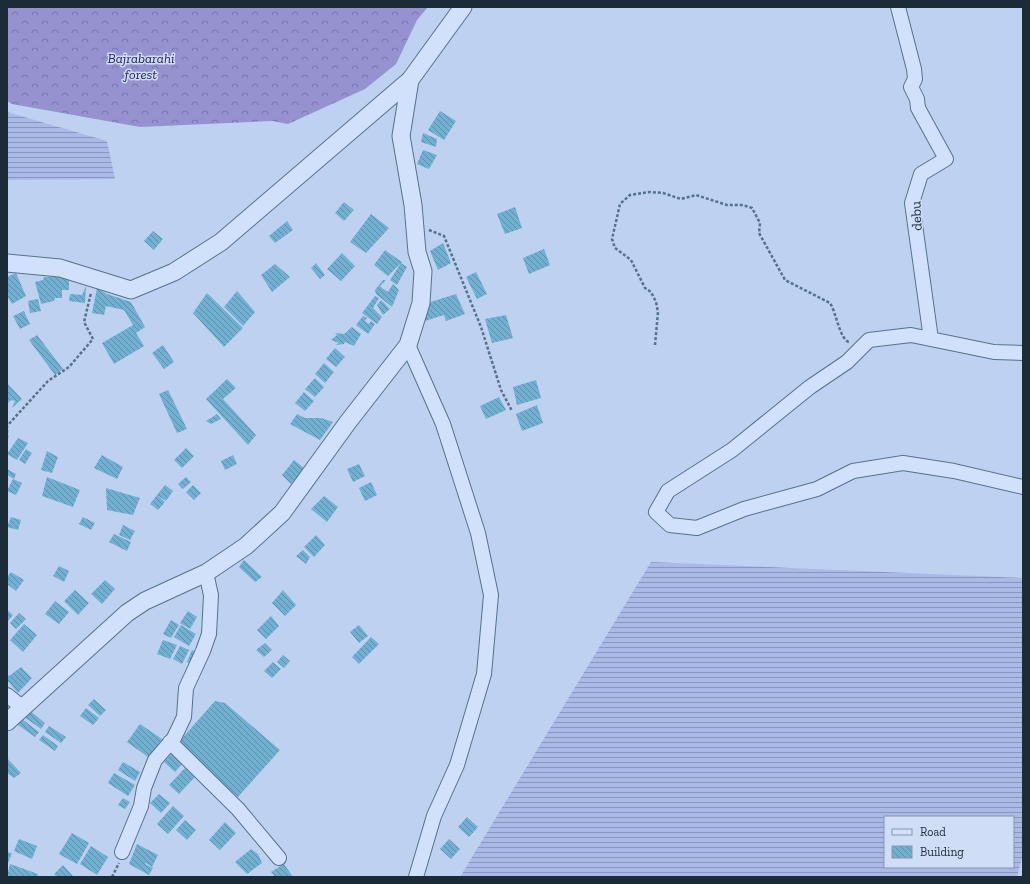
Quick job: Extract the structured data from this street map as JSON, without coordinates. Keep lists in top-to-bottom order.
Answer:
{
  "streets": {
    "street": ["debu"]
  },
  "parks": ["Bajrabarahi forest"],
  "legend": ["Road", "Building"]
}
